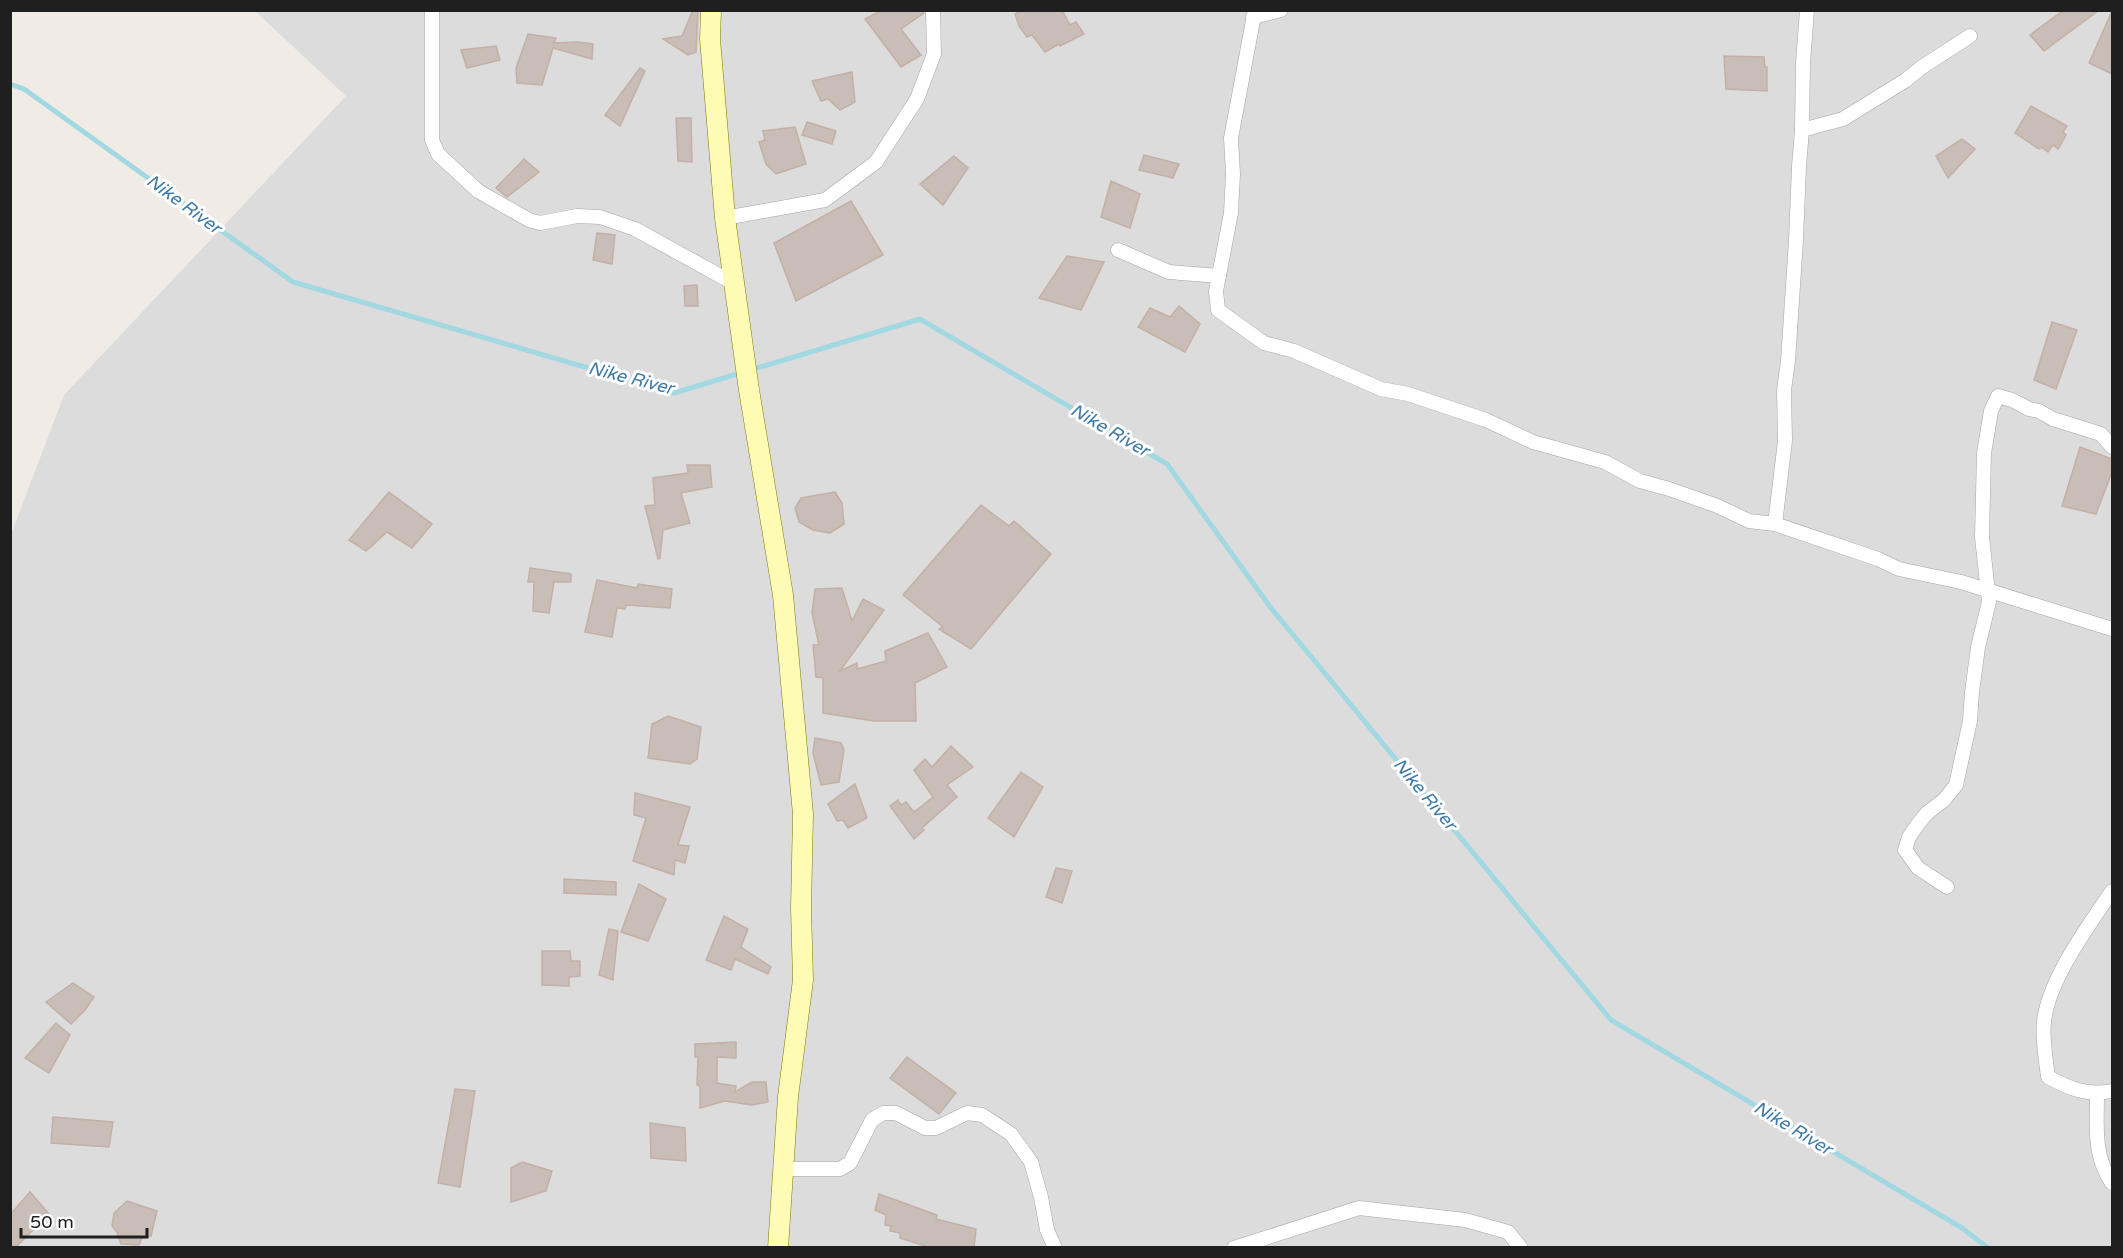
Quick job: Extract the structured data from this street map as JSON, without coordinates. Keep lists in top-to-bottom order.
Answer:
{
  "water": ["Nike River"],
  "scale_bar": "50 m"
}
